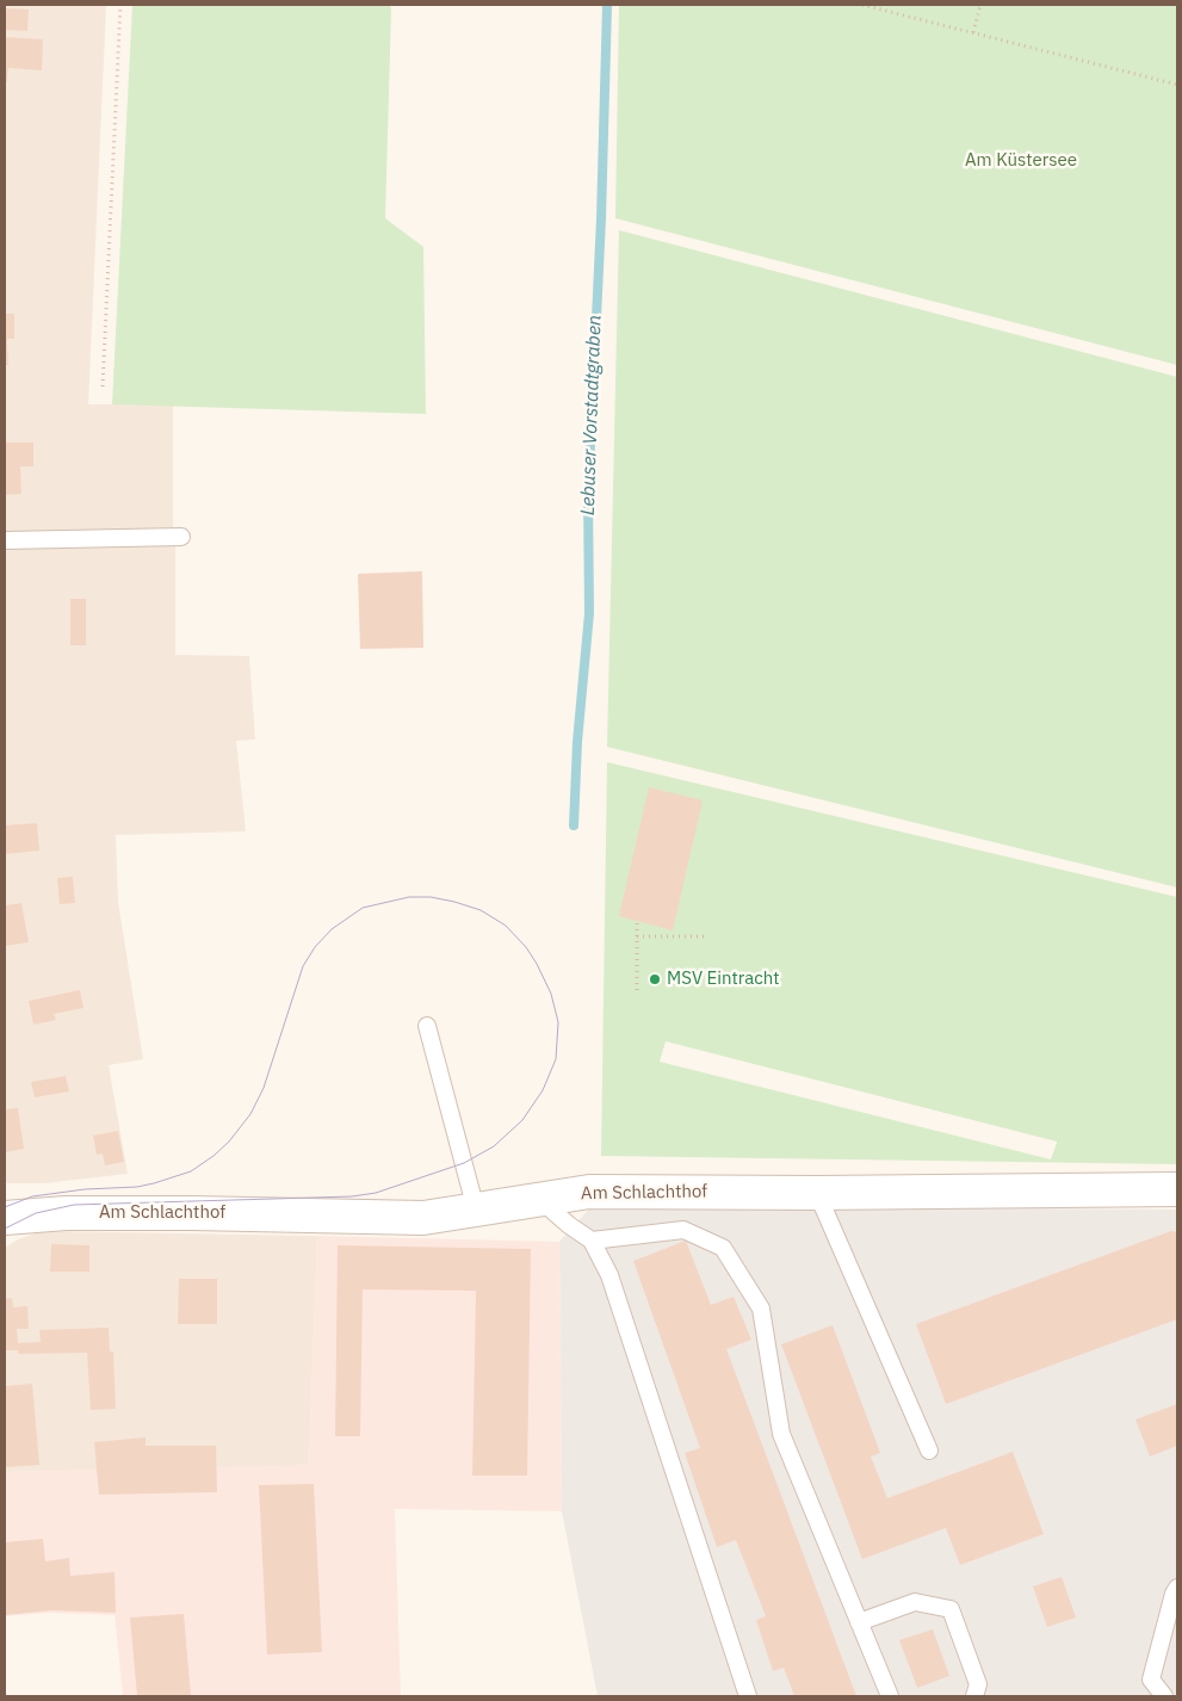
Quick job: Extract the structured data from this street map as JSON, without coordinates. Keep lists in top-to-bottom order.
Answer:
{
  "streets": {
    "street": ["Am Schlachthof"]
  },
  "water": ["Lebuser Vorstadtgraben"],
  "parks": ["Am Küstersee"],
  "places": ["MSV Eintracht"]
}
